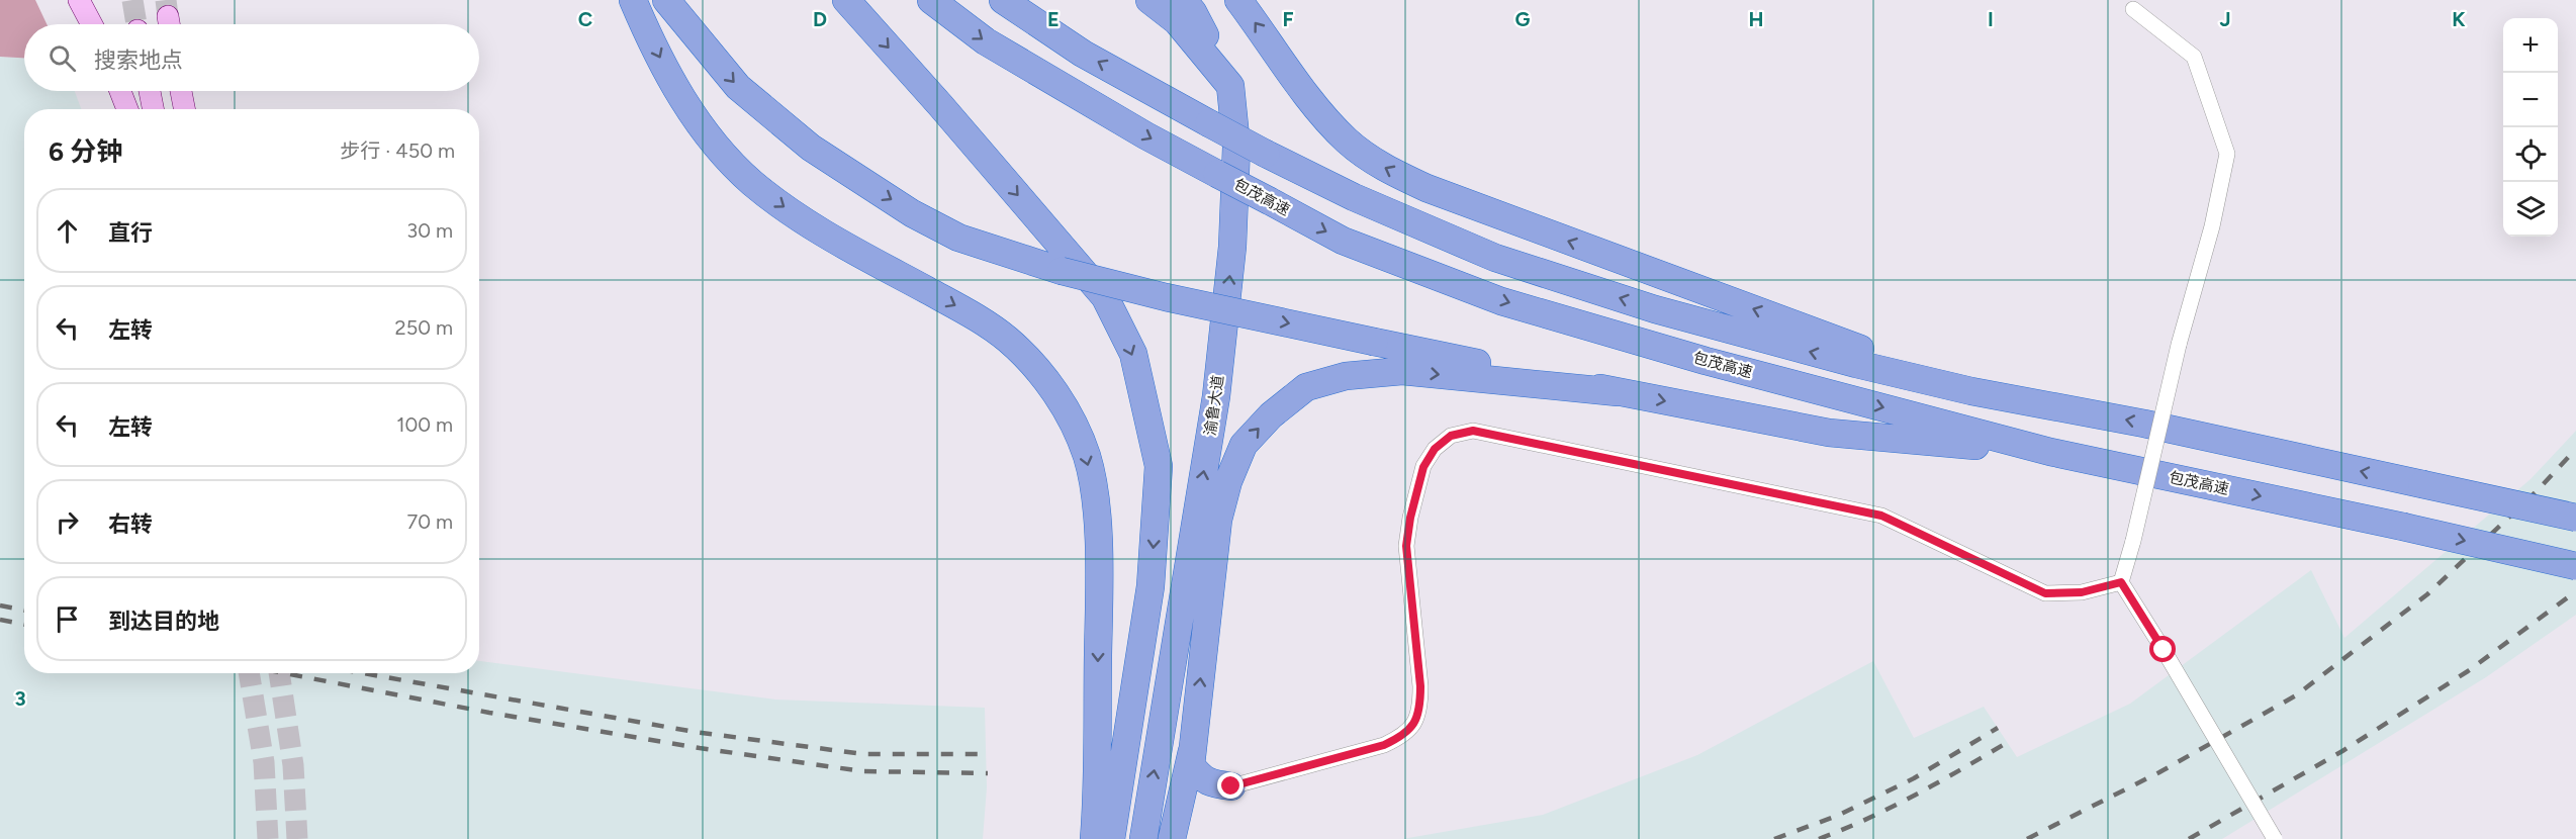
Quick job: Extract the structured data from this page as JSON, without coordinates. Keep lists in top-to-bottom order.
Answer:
{
  "streets": {
    "highway": ["包茂高速", "渝鲁大道"]
  },
  "one_way": ["渝鲁大道"],
  "page": {
    "map_buttons": ["+", "−"],
    "search": "搜索地点",
    "heading": ["6 分钟", "步行 · 450 m"],
    "list": [
      ["直行", "30 m"],
      ["左转", "250 m"],
      ["左转", "100 m"],
      ["右转", "70 m"],
      "到达目的地"
    ]
  },
  "grid": {
    "columns": [
      "C",
      "D",
      "E",
      "F",
      "G",
      "H",
      "I",
      "J",
      "K"
    ],
    "rows": ["3"]
  }
}
